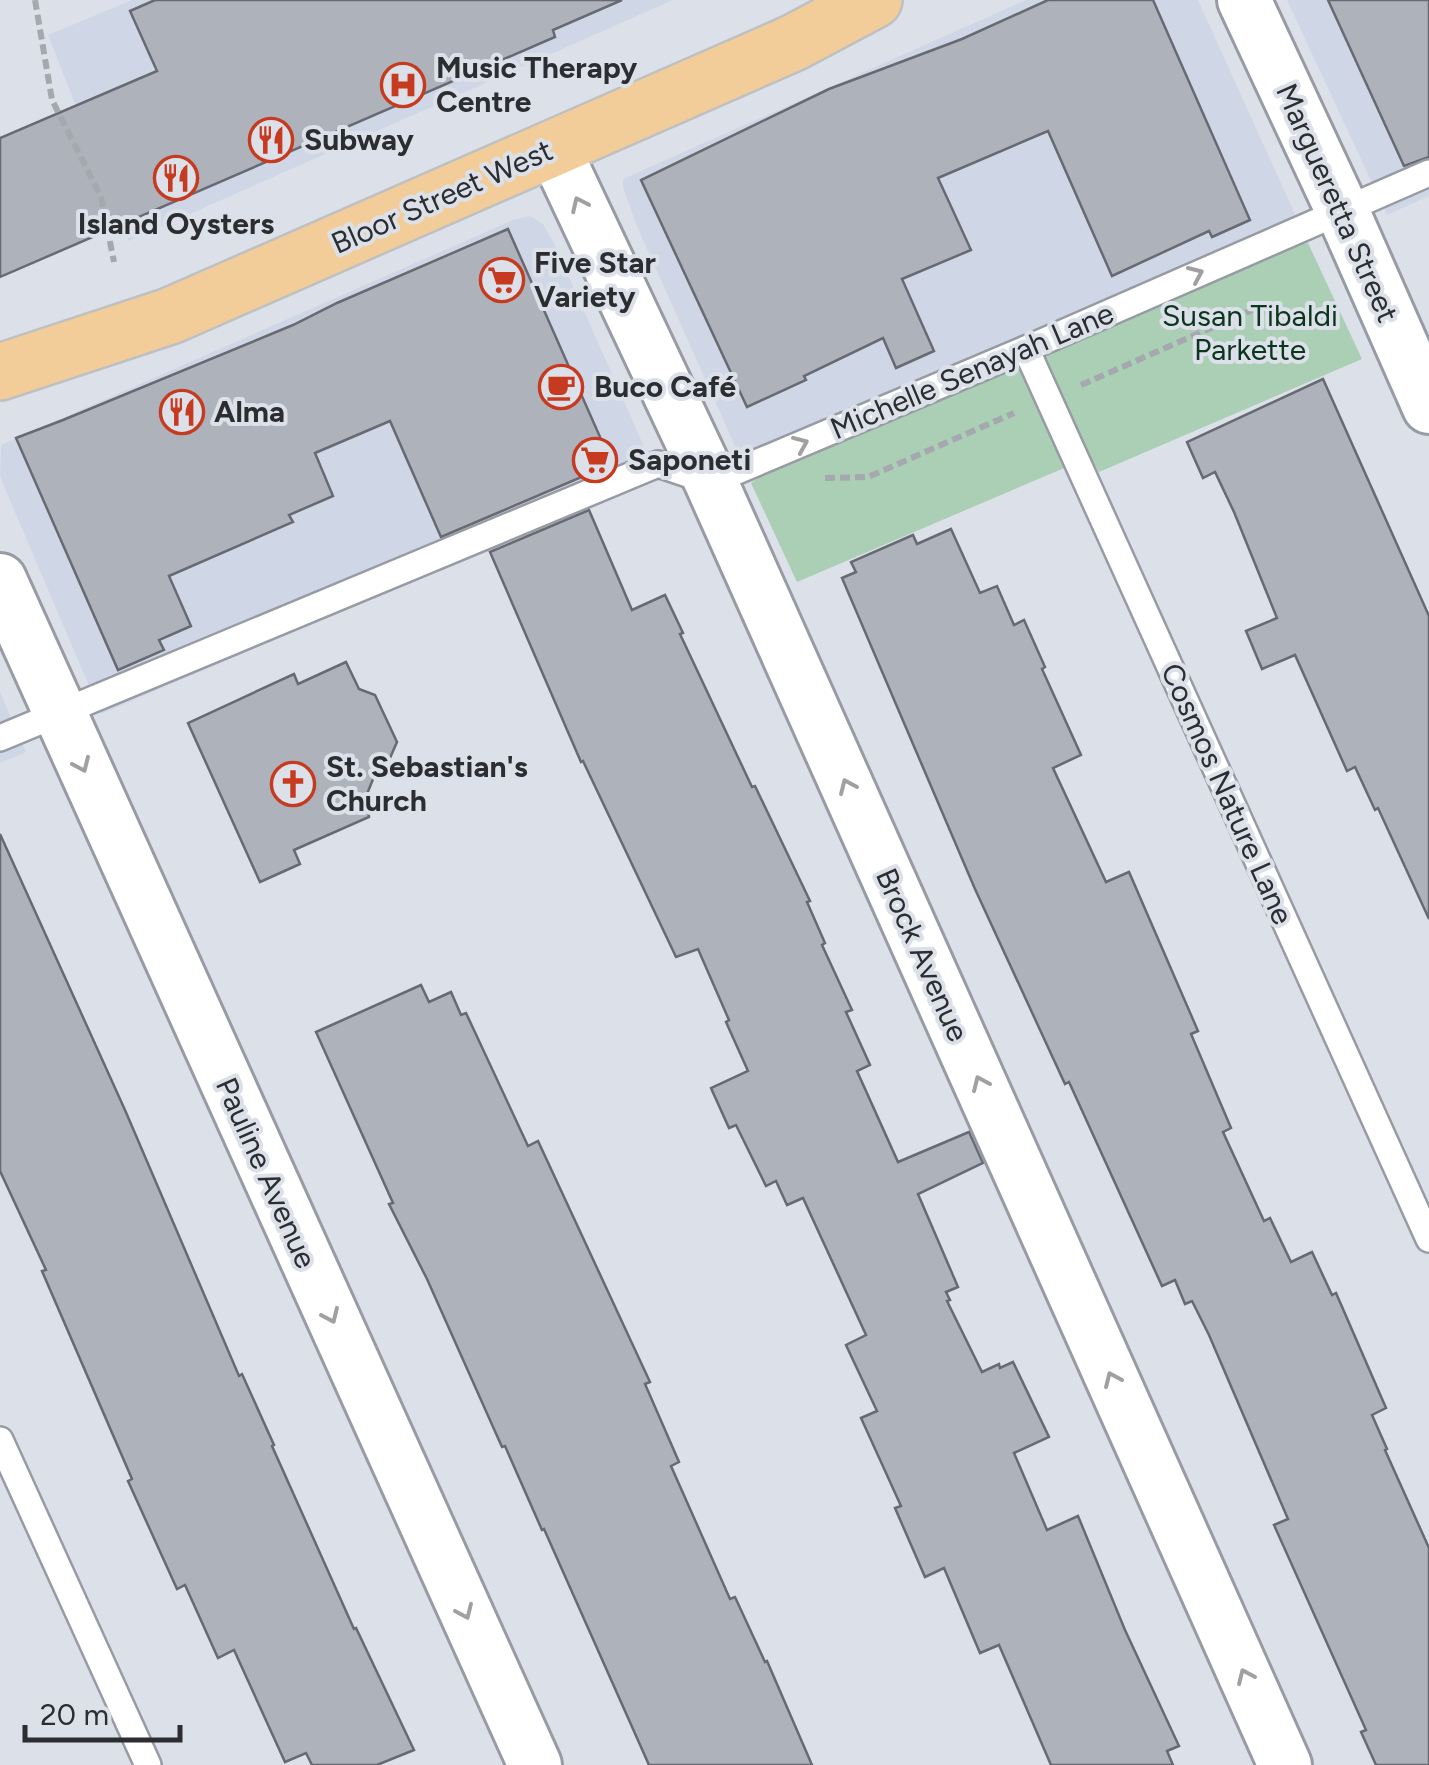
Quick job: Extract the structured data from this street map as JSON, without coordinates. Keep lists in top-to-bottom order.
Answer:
{
  "streets": {
    "main road": ["Bloor Street West"],
    "street": ["Margueretta Street", "Brock Avenue", "Pauline Avenue"],
    "lane": ["Michelle Senayah Lane", "Cosmos Nature Lane"]
  },
  "crossings": [
    ["Bloor Street West", "Brock Avenue"],
    ["Margueretta Street", "Michelle Senayah Lane"],
    ["Michelle Senayah Lane", "Cosmos Nature Lane"],
    ["Michelle Senayah Lane", "Brock Avenue"]
  ],
  "one_way": ["Michelle Senayah Lane", "Brock Avenue", "Pauline Avenue"],
  "parks": ["Susan Tibaldi Parkette"],
  "places": {
    "hospital": ["Music Therapy Centre"],
    "restaurant": ["Subway", "Island Oysters", "Alma"],
    "supermarket": ["Five Star Variety", "Saponeti"],
    "cafe": ["Buco Café"],
    "church": ["St. Sebastian's Church"]
  },
  "scale_bar": "20 m"
}
